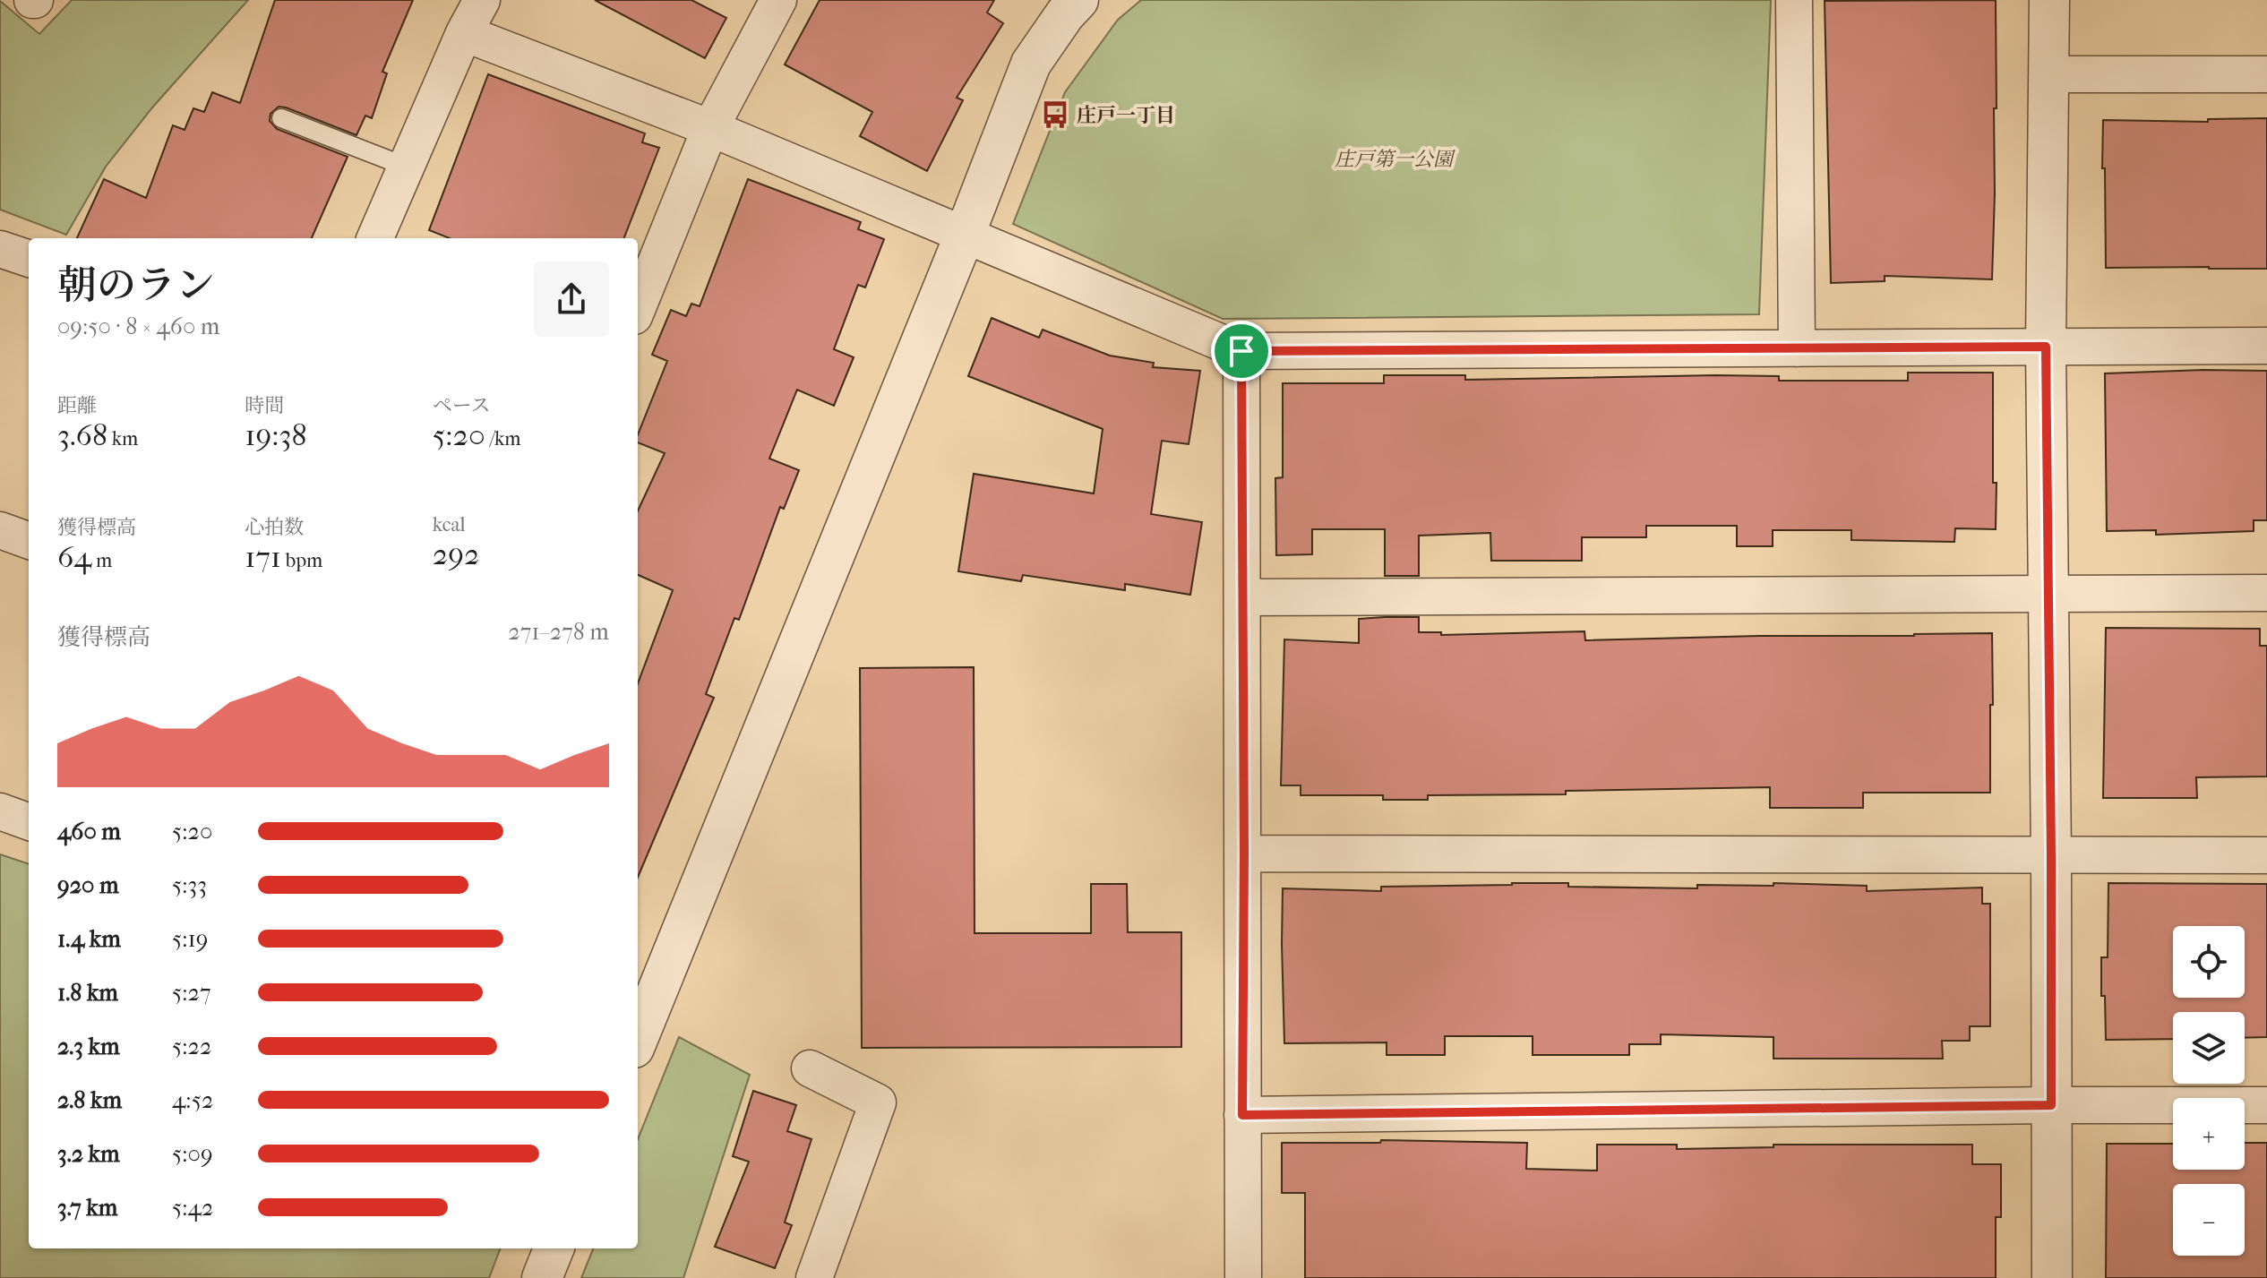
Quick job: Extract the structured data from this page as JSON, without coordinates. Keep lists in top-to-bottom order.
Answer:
{
  "parks": ["庄戸第一公園"],
  "places": {
    "bus stop": ["庄戸一丁目"]
  },
  "page": {
    "heading": ["朝のラン", "09:50 · 8 × 460 m"],
    "stats": [
      ["距離", "3.68 km"],
      ["時間", "19:38"],
      ["ペース", "5:20 /km"],
      ["獲得標高", "64 m"],
      ["心拍数", "171 bpm"],
      ["kcal", "292"]
    ],
    "chart": ["獲得標高", "271–278 m"],
    "list": [
      {
        "name": "460 m",
        "note": "5:20"
      },
      {
        "name": "920 m",
        "note": "5:33"
      },
      {
        "name": "1.4 km",
        "note": "5:19"
      },
      {
        "name": "1.8 km",
        "note": "5:27"
      },
      {
        "name": "2.3 km",
        "note": "5:22"
      },
      {
        "name": "2.8 km",
        "note": "4:52"
      },
      {
        "name": "3.2 km",
        "note": "5:09"
      },
      {
        "name": "3.7 km",
        "note": "5:42"
      }
    ],
    "map_buttons": ["+", "−"]
  }
}
